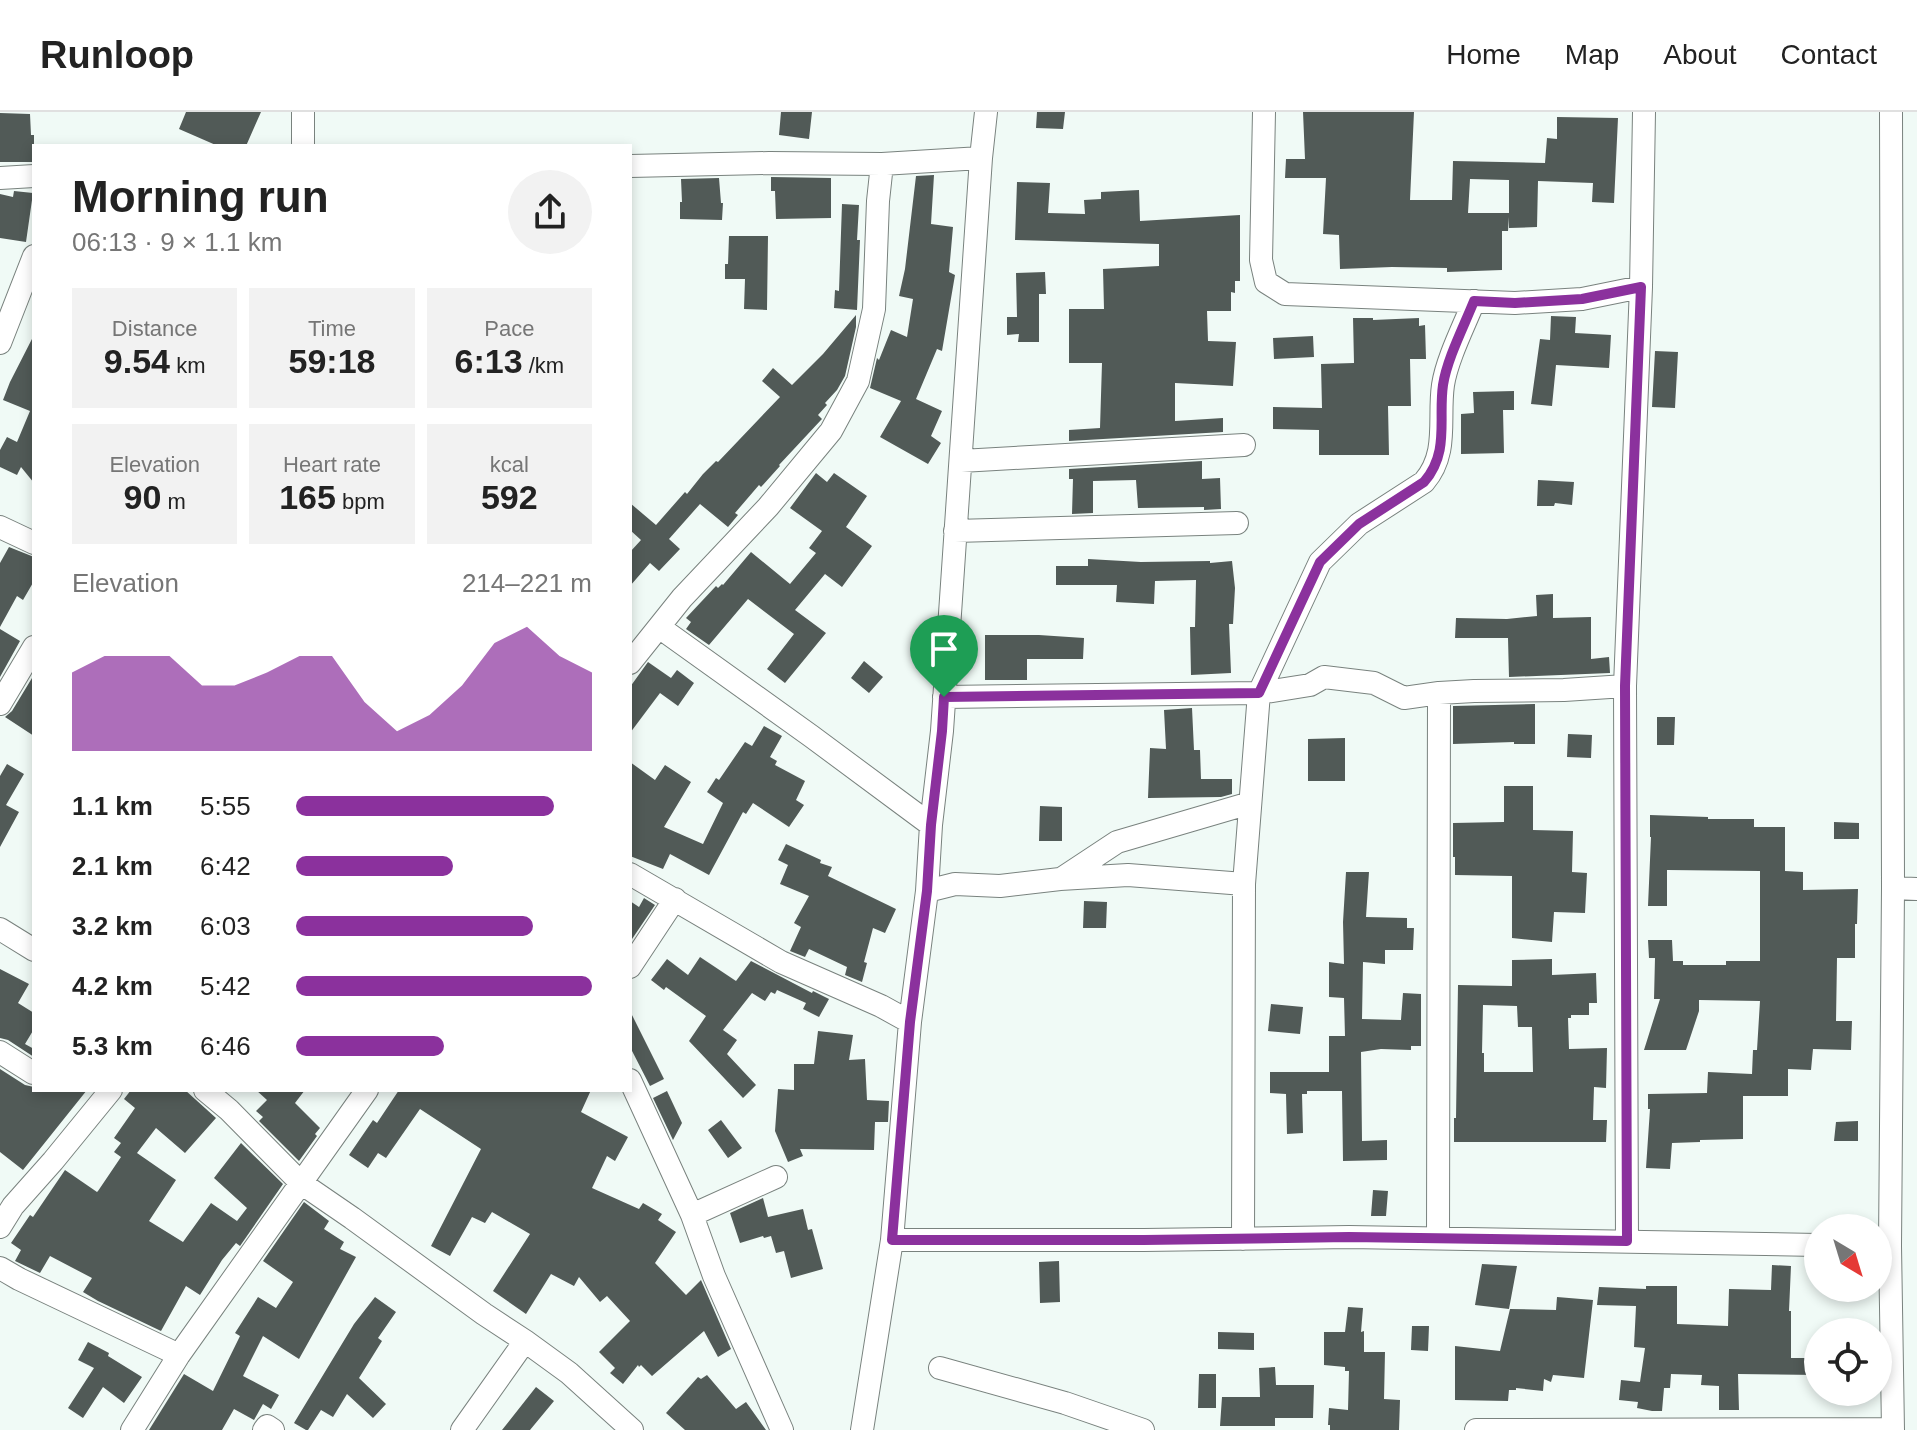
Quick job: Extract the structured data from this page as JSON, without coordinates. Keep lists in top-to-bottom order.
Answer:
{
  "north": "bottom right",
  "page": {
    "header": "Runloop",
    "nav": [
      "Home",
      "Map",
      "About",
      "Contact"
    ],
    "heading": ["Morning run", "06:13 · 9 × 1.1 km"],
    "stats": [
      ["Distance", "9.54 km"],
      ["Time", "59:18"],
      ["Pace", "6:13 /km"],
      ["Elevation", "90 m"],
      ["Heart rate", "165 bpm"],
      ["kcal", "592"]
    ],
    "chart": ["Elevation", "214–221 m"],
    "list": [
      {
        "name": "1.1 km",
        "note": "5:55"
      },
      {
        "name": "2.1 km",
        "note": "6:42"
      },
      {
        "name": "3.2 km",
        "note": "6:03"
      },
      {
        "name": "4.2 km",
        "note": "5:42"
      },
      {
        "name": "5.3 km",
        "note": "6:46"
      }
    ]
  }
}
